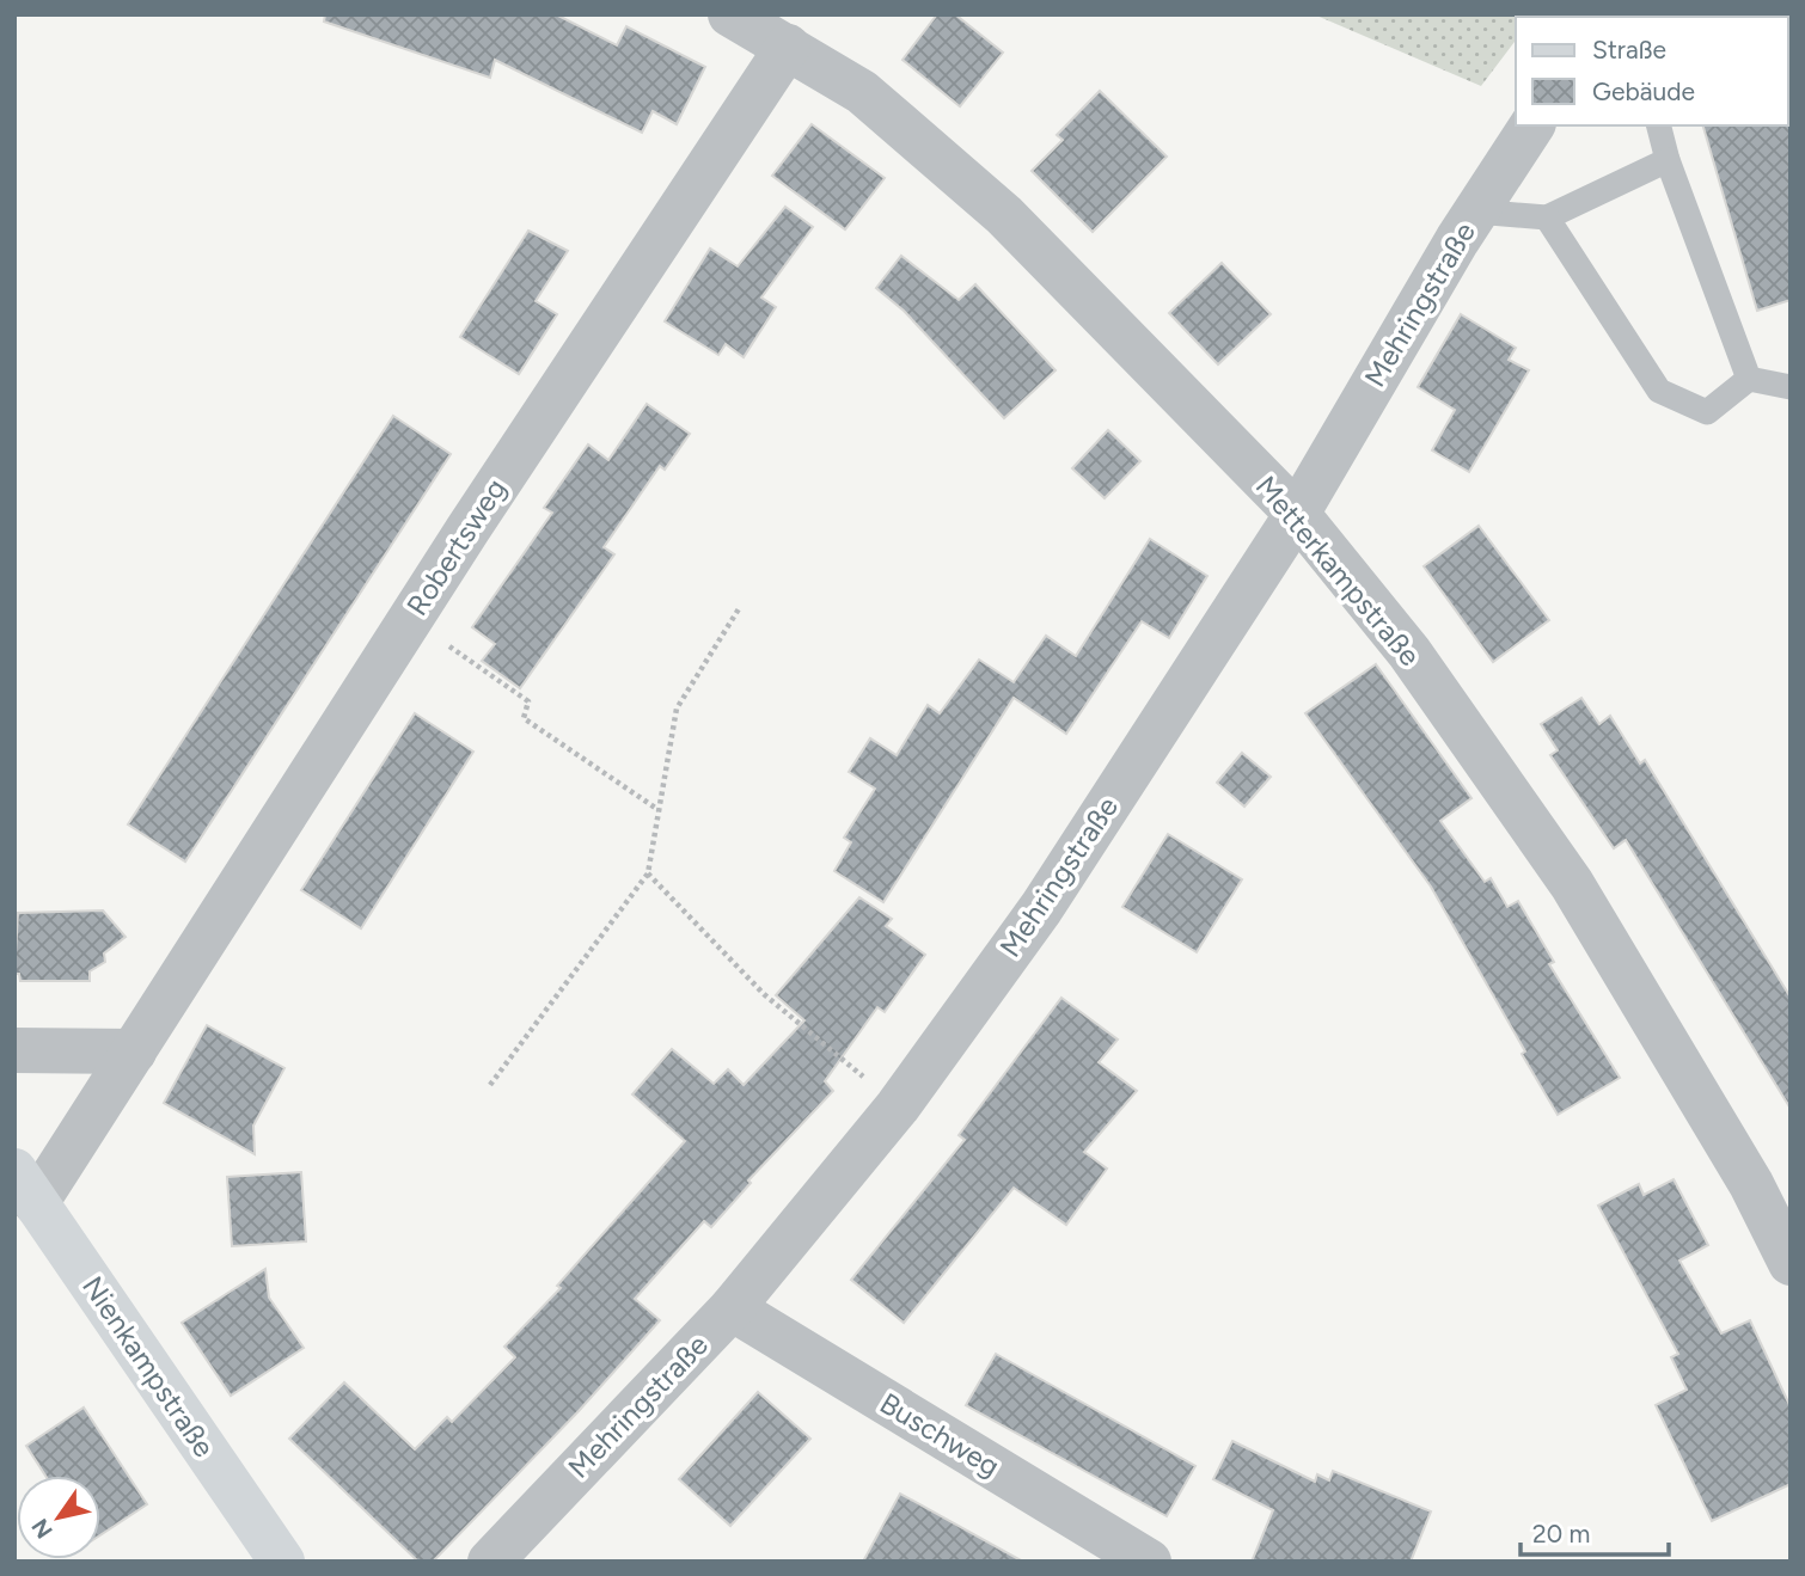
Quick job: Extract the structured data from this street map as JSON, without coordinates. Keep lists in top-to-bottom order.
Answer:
{
  "streets": {
    "street": [
      "Mehringstraße",
      "Robertsweg",
      "Metterkampstraße",
      "Nienkampstraße",
      "Buschweg"
    ]
  },
  "crossings": [
    ["Mehringstraße", "Metterkampstraße"],
    ["Mehringstraße", "Buschweg"],
    ["Robertsweg", "Metterkampstraße"],
    ["Robertsweg", "Nienkampstraße"]
  ],
  "legend": ["Straße", "Gebäude"],
  "scale_bar": "20 m",
  "north": "bottom left"
}
